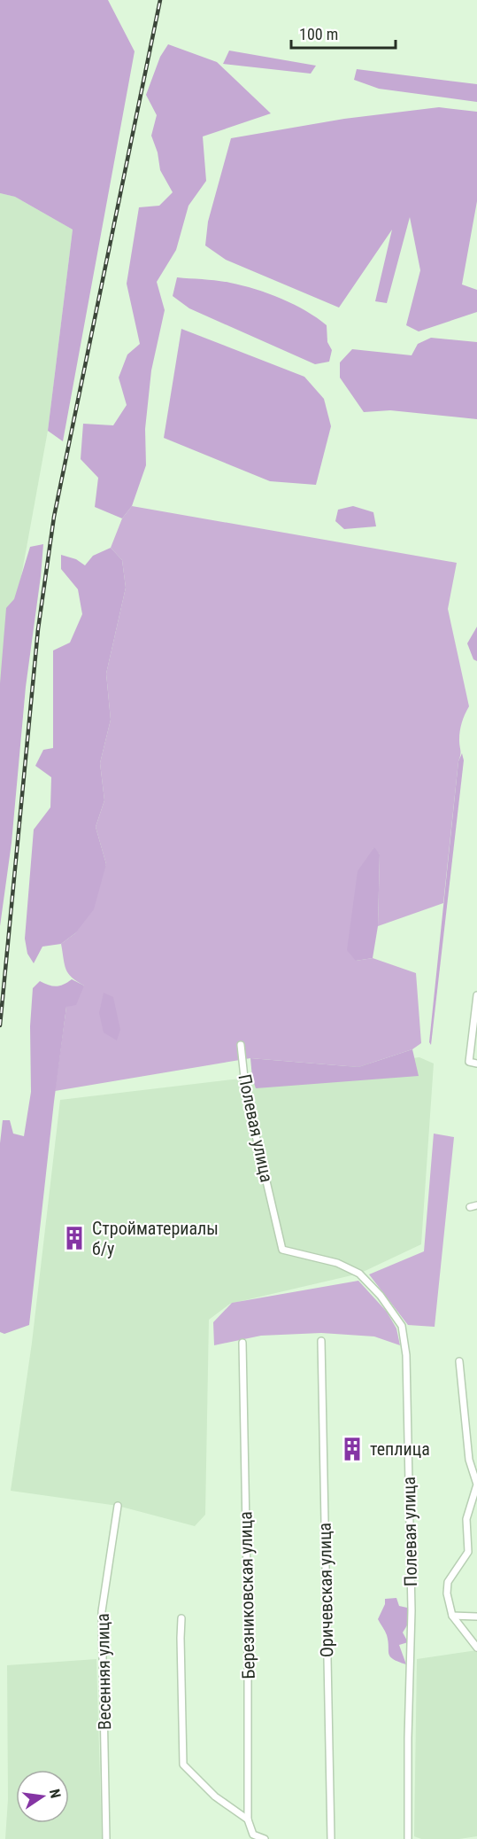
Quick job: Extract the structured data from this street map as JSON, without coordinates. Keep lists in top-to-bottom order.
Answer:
{
  "streets": {
    "street": [
      "Полевая улица",
      "Оричевская улица",
      "Березниковская улица",
      "Весенняя улица"
    ]
  },
  "places": {
    "building": ["Стройматериалы б/у", "теплица"]
  },
  "scale_bar": "100 m",
  "north": "right"
}
